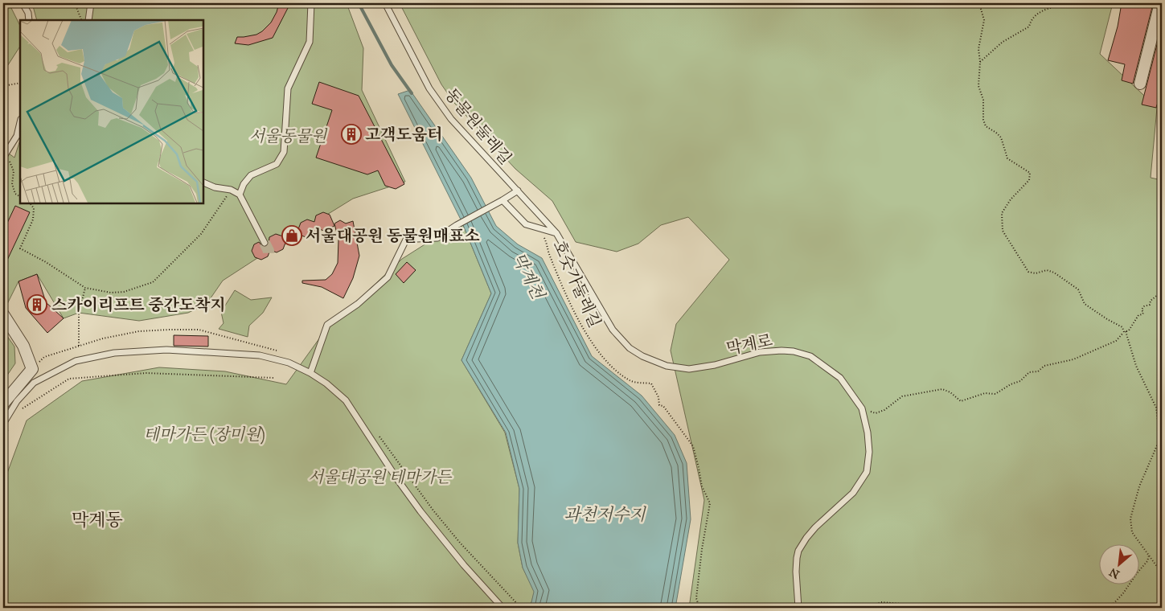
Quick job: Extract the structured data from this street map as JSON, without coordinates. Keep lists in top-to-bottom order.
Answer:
{
  "streets": {
    "lane": ["동물원둘레길", "막계로"],
    "path": ["호숫가둘레길"]
  },
  "crossings": [
    ["동물원둘레길", "막계로"]
  ],
  "districts": ["막계동"],
  "water": ["막계천", "과천저수지"],
  "parks": ["서울동물원", "테마가든 (장미원)", "서울대공원 테마가든"],
  "places": {
    "building": ["고객도움터", "스카이리프트 중간도착지"],
    "shop": ["서울대공원 동물원매표소"]
  },
  "north": "bottom left"
}
